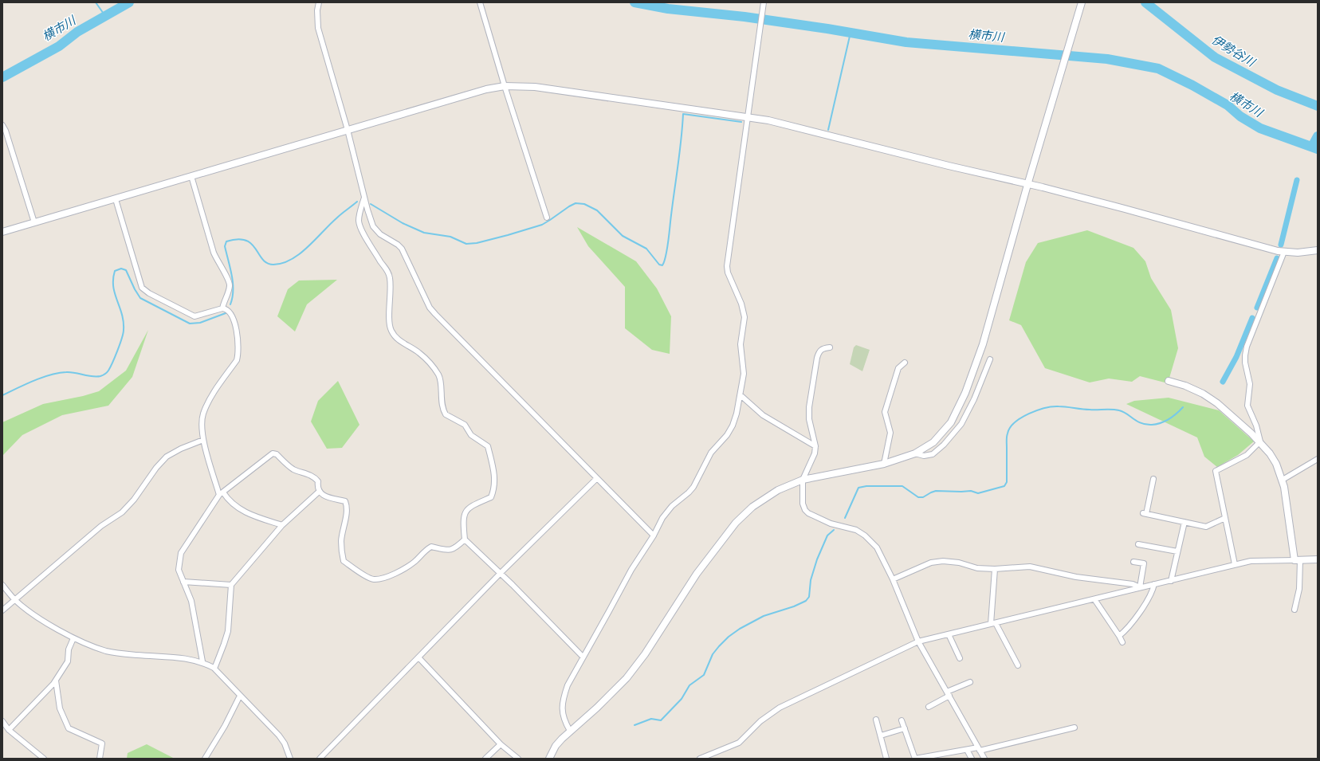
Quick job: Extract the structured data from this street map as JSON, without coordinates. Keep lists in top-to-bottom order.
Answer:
{
  "water": ["横市川", "伊勢谷川"]
}
